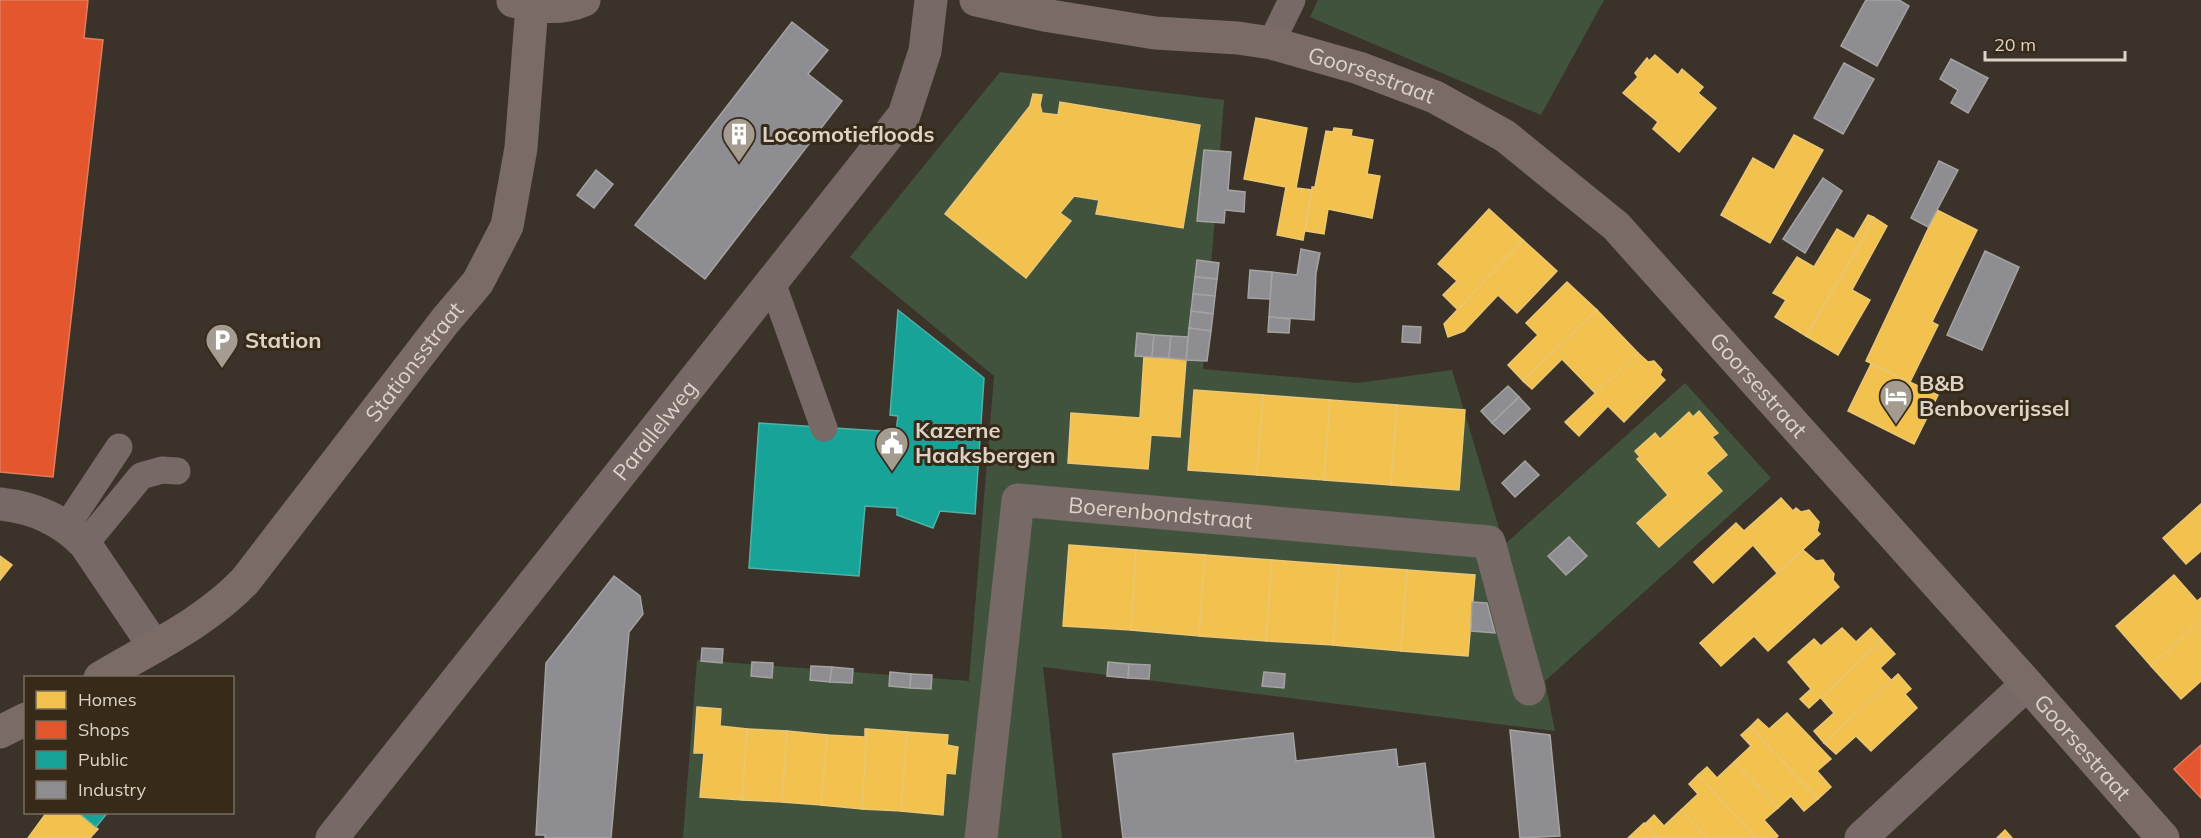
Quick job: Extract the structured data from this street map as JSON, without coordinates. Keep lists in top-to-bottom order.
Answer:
{
  "streets": {
    "street": [
      "Goorsestraat",
      "Stationsstraat",
      "Parallelweg",
      "Boerenbondstraat"
    ]
  },
  "places": {
    "building": ["Locomotiefloods"],
    "parking": ["Station"],
    "hotel": ["B&B Benboverijssel"],
    "public building": ["Kazerne Haaksbergen"]
  },
  "legend": [
    "Homes",
    "Shops",
    "Public",
    "Industry"
  ],
  "scale_bar": "20 m"
}
